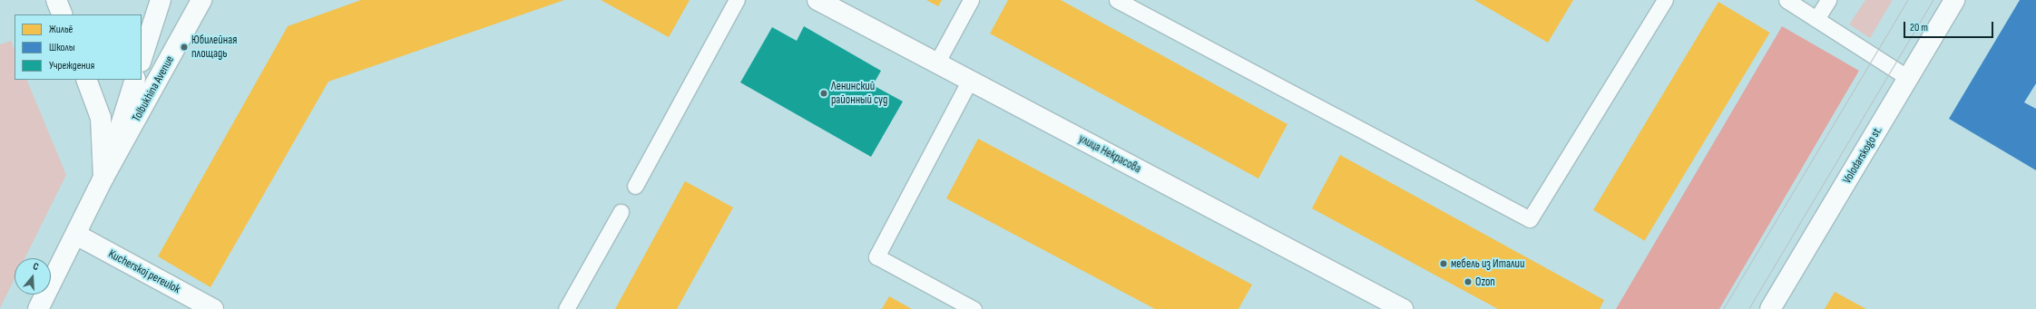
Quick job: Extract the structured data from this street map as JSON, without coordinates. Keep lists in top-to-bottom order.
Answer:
{
  "streets": {
    "street": [
      "Tolbukhina Avenue",
      "улица Некрасова",
      "Volodarskogo st.",
      "Kucherskoj pereulok"
    ]
  },
  "crossings": [
    ["Tolbukhina Avenue", "Kucherskoj pereulok"]
  ],
  "places": [
    "Юбилейная площадь",
    "Ленинский районный суд",
    "мебель из Италии",
    "Ozon"
  ],
  "legend": ["Жильё", "Школы", "Учреждения"],
  "scale_bar": "20 m",
  "north": "top"
}
